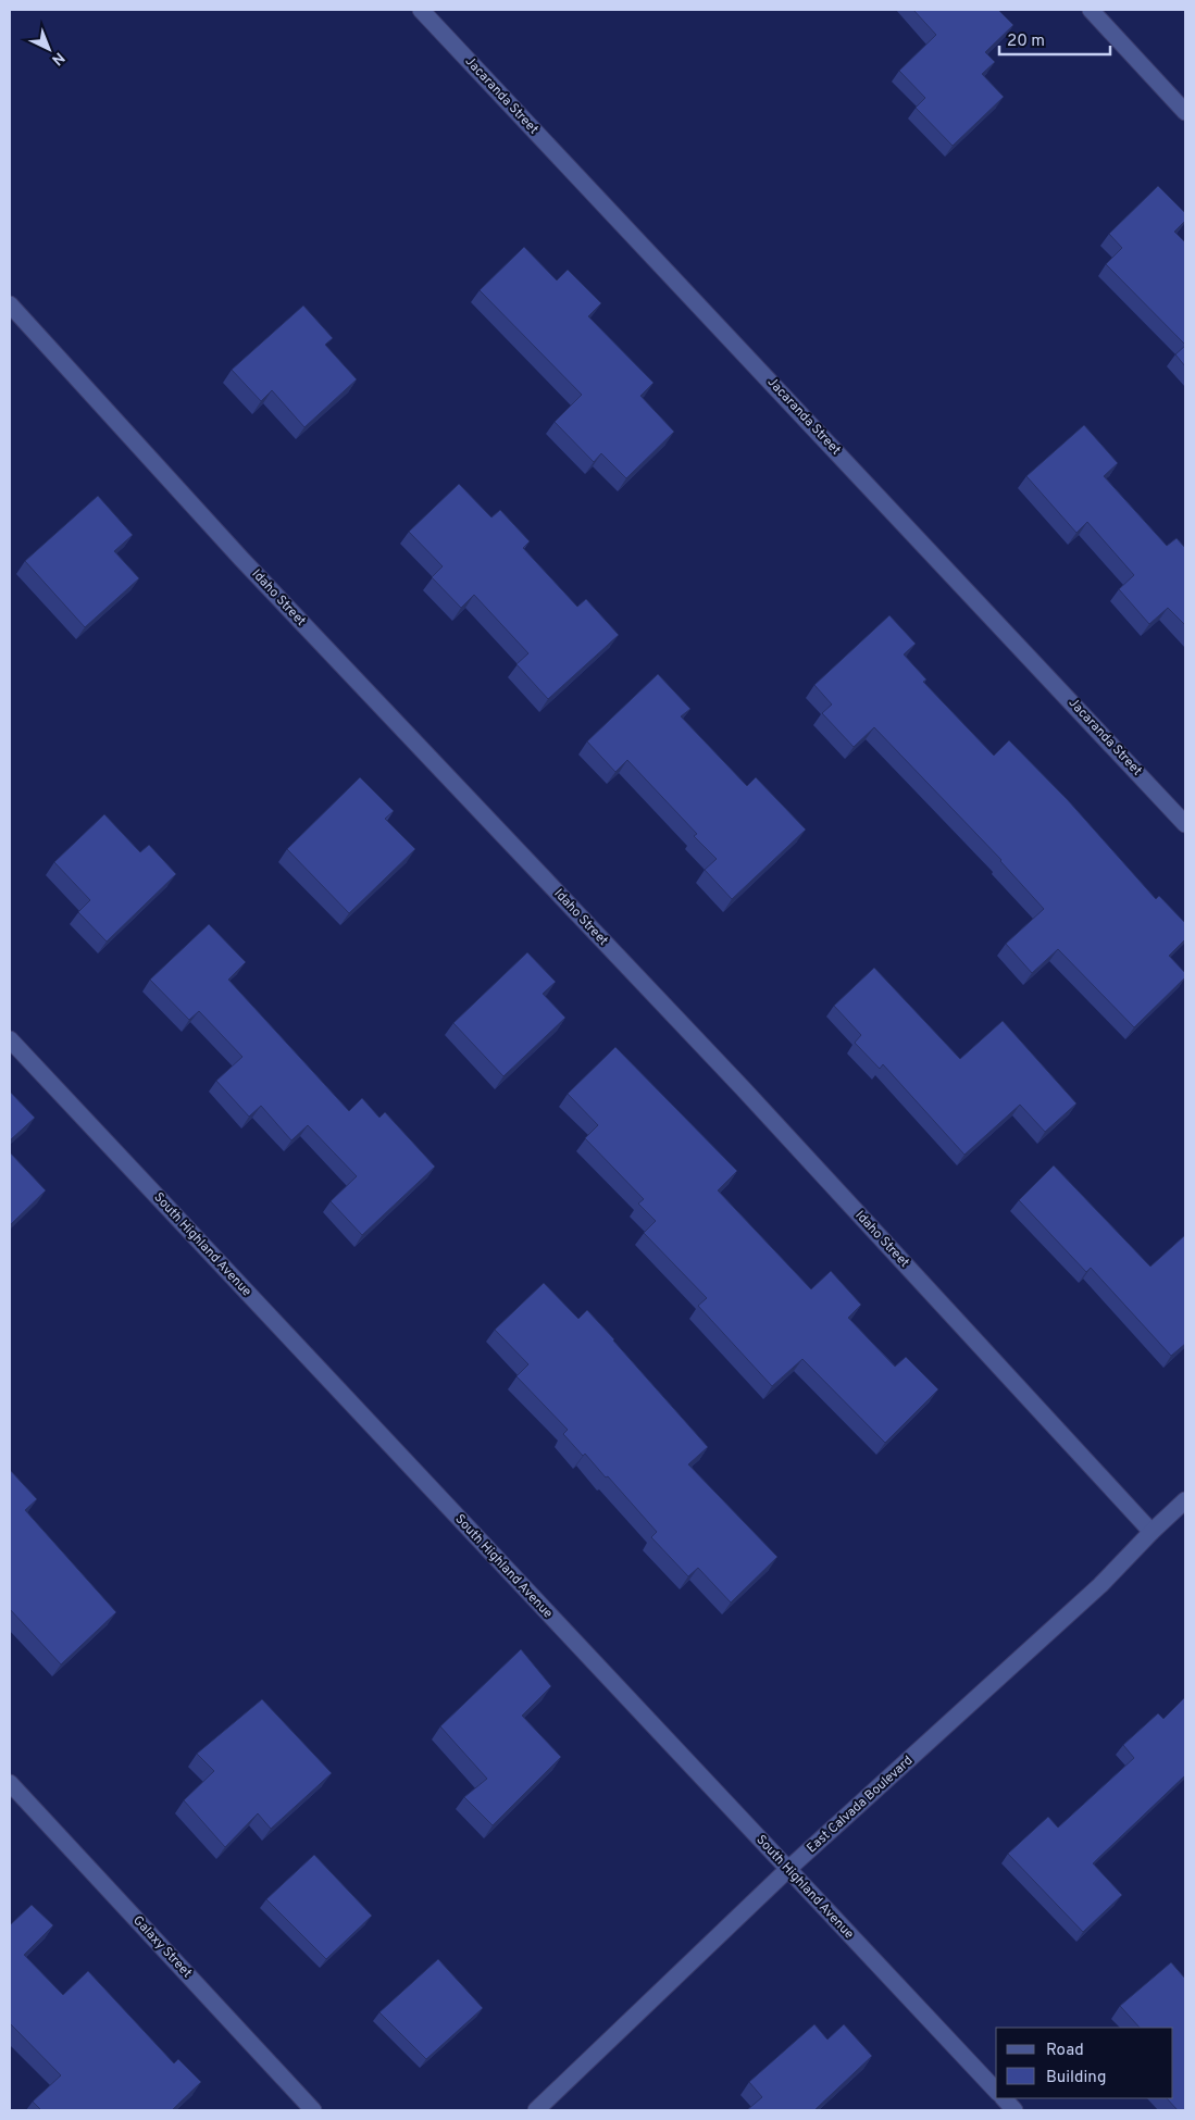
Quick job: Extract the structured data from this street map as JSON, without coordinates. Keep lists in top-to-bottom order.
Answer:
{
  "streets": {
    "street": [
      "Jacaranda Street",
      "Idaho Street",
      "South Highland Avenue",
      "East Calvada Boulevard",
      "Galaxy Street"
    ]
  },
  "crossings": [
    ["Idaho Street", "East Calvada Boulevard"],
    ["South Highland Avenue", "East Calvada Boulevard"]
  ],
  "legend": ["Road", "Building"],
  "scale_bar": "20 m",
  "north": "bottom right"
}
